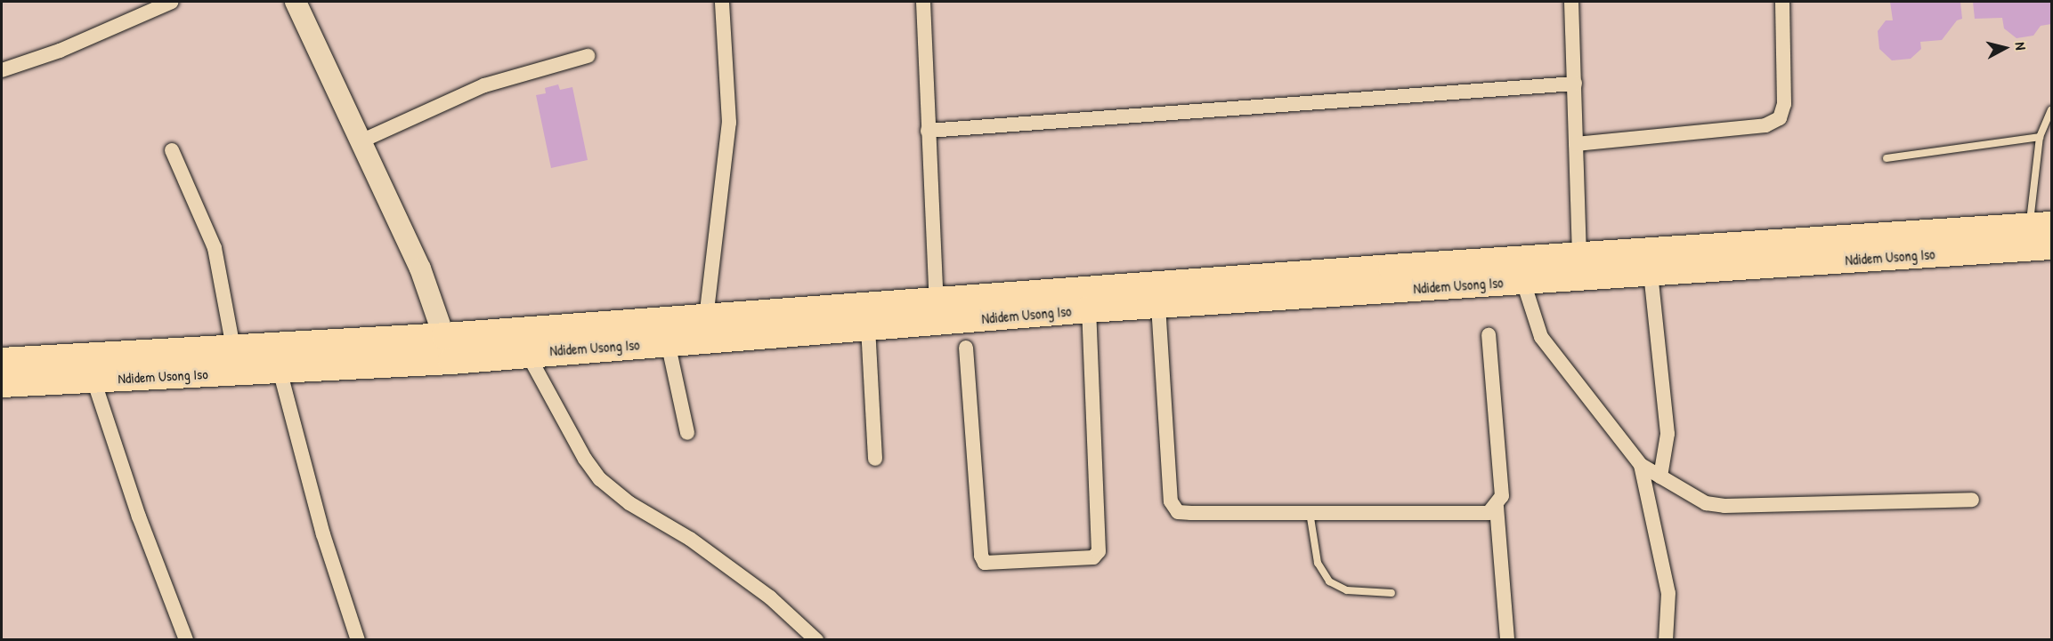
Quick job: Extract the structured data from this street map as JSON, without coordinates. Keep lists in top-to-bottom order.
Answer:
{
  "streets": {
    "highway": ["Ndidem Usong Iso"]
  },
  "north": "right"
}
